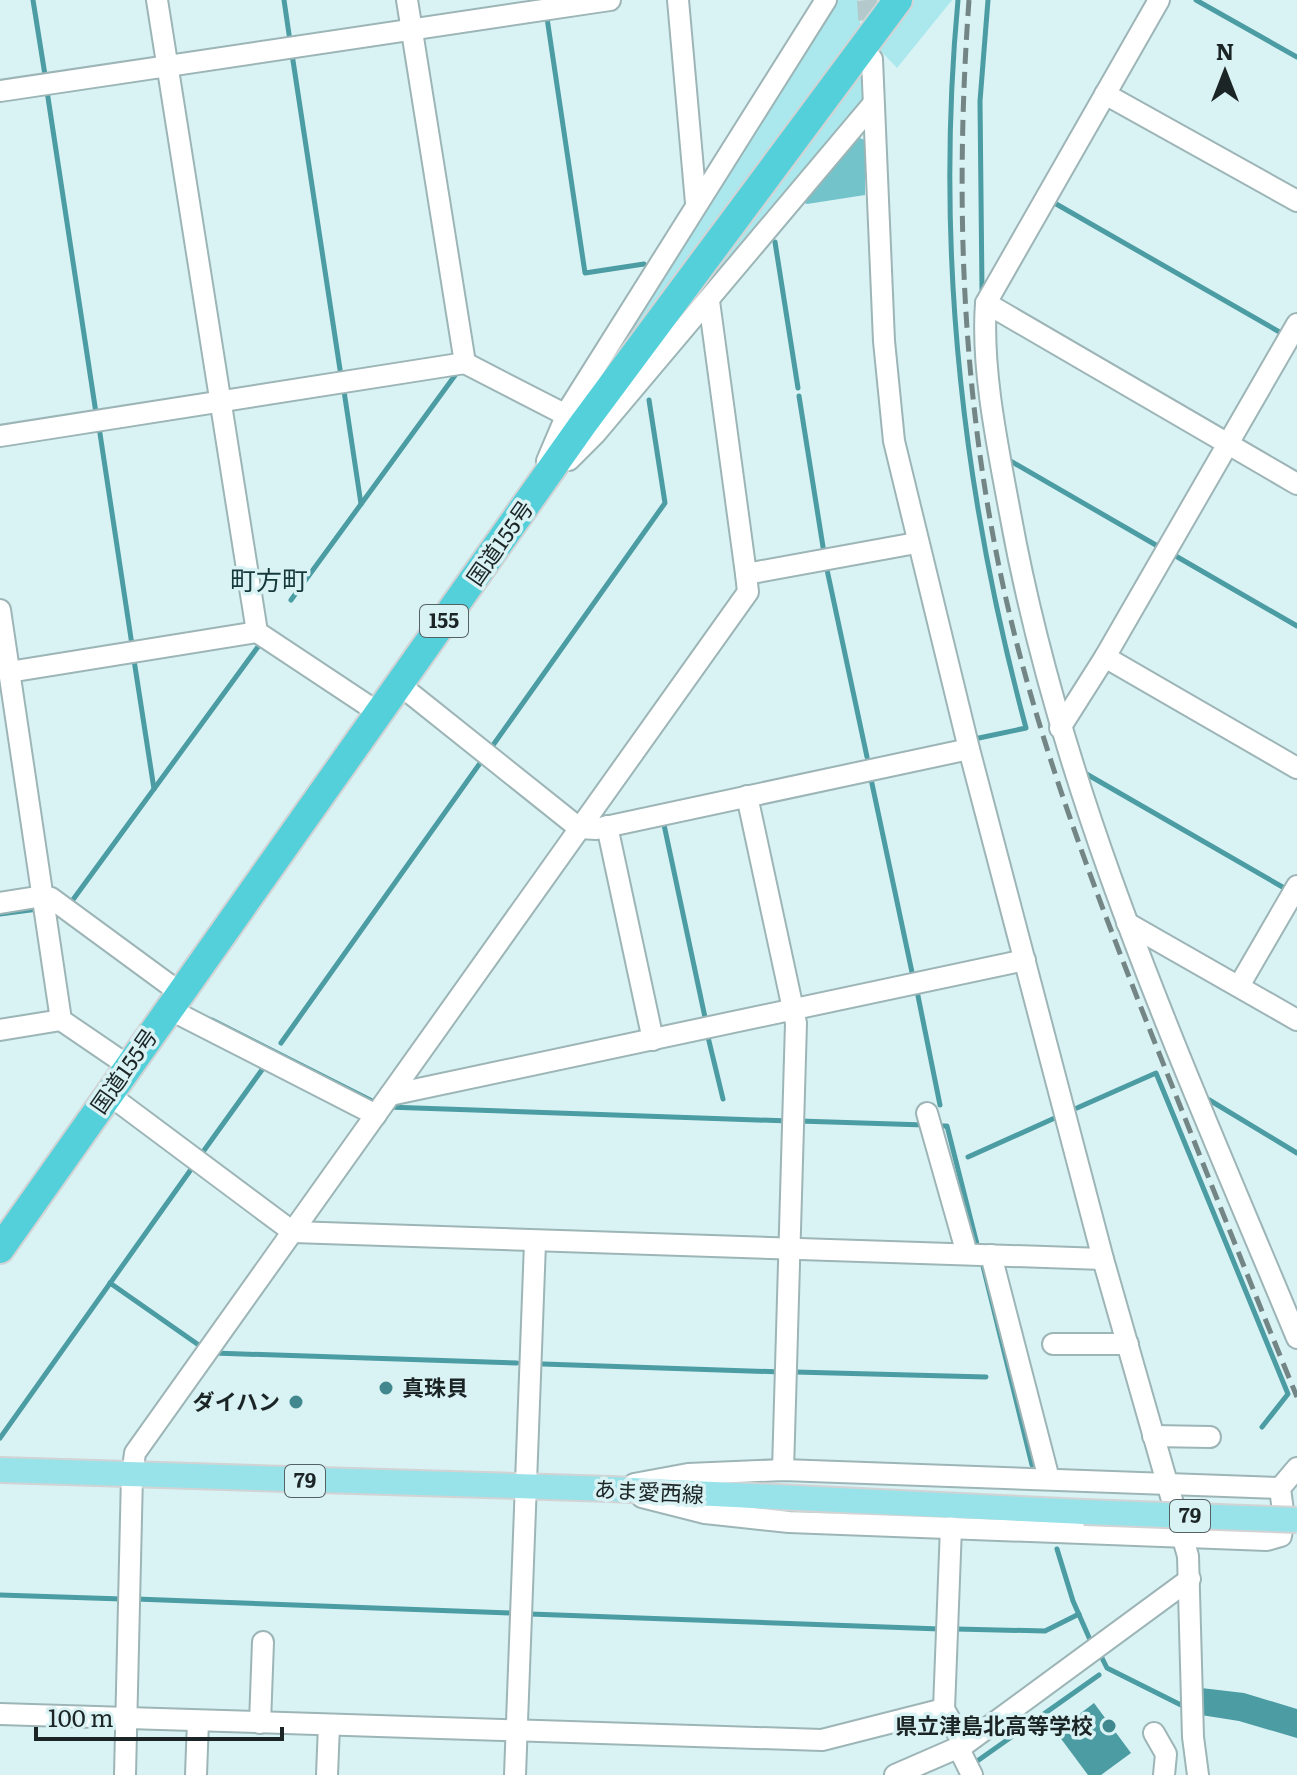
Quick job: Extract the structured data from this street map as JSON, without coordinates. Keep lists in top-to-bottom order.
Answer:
{
  "streets": {
    "highway": ["国道155号", "155"],
    "main road": ["79", "あま愛西線"]
  },
  "districts": ["町方町"],
  "places": ["真珠貝", "ダイハン", "県立津島北高等学校"],
  "scale_bar": "100 m",
  "north": "top"
}
